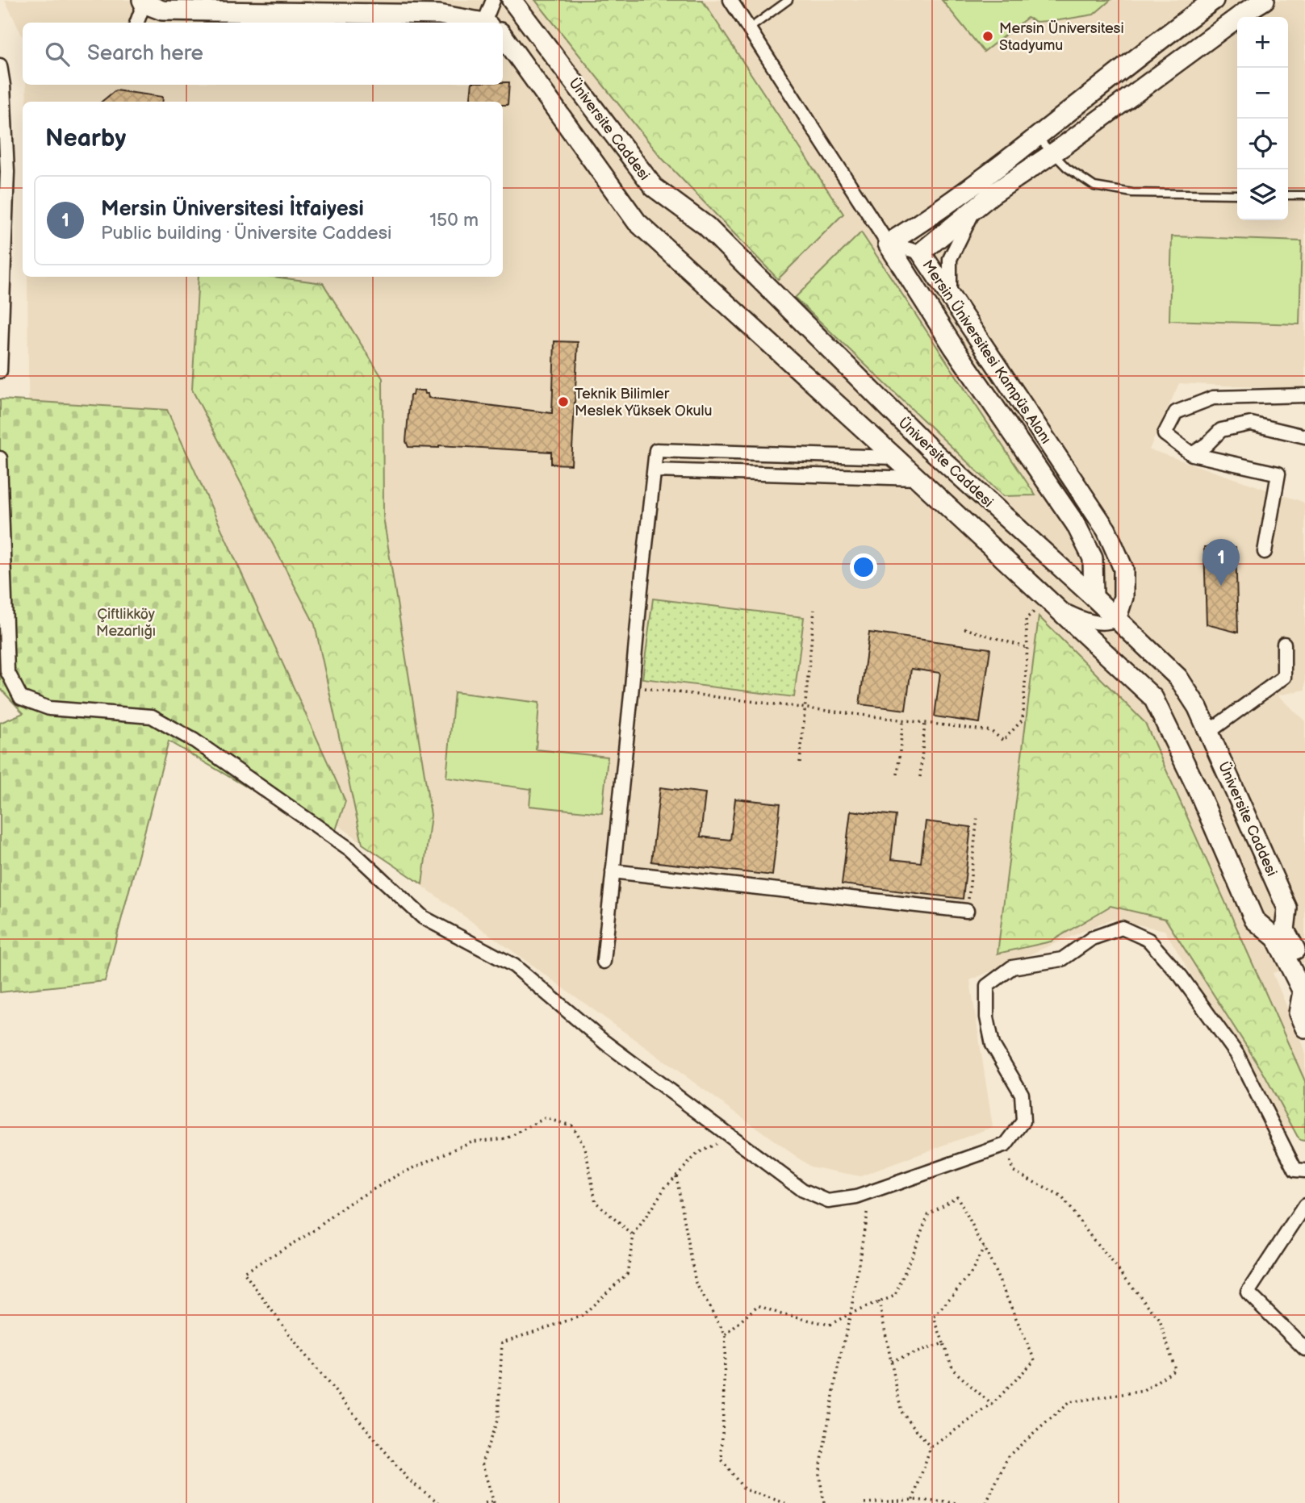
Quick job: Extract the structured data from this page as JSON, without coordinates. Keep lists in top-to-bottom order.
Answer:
{
  "streets": {
    "main road": ["Üniversite Caddesi", "Mersin Üniversitesi Kampüs Alanı"]
  },
  "crossings": [
    ["Üniversite Caddesi", "Mersin Üniversitesi Kampüs Alanı"]
  ],
  "parks": ["Çiftlikköy Mezarlığı"],
  "places": ["Mersin Üniversitesi Stadyumu", "Teknik Bilimler Meslek Yüksek Okulu"],
  "page": {
    "map_buttons": ["+", "−"],
    "search": "Search here",
    "heading": "Nearby",
    "list": [
      {
        "mark": "1",
        "name": "Mersin Üniversitesi İtfaiyesi",
        "note": "Public building · Üniversite Caddesi",
        "value": "150 m"
      }
    ],
    "pins": "1"
  }
}
